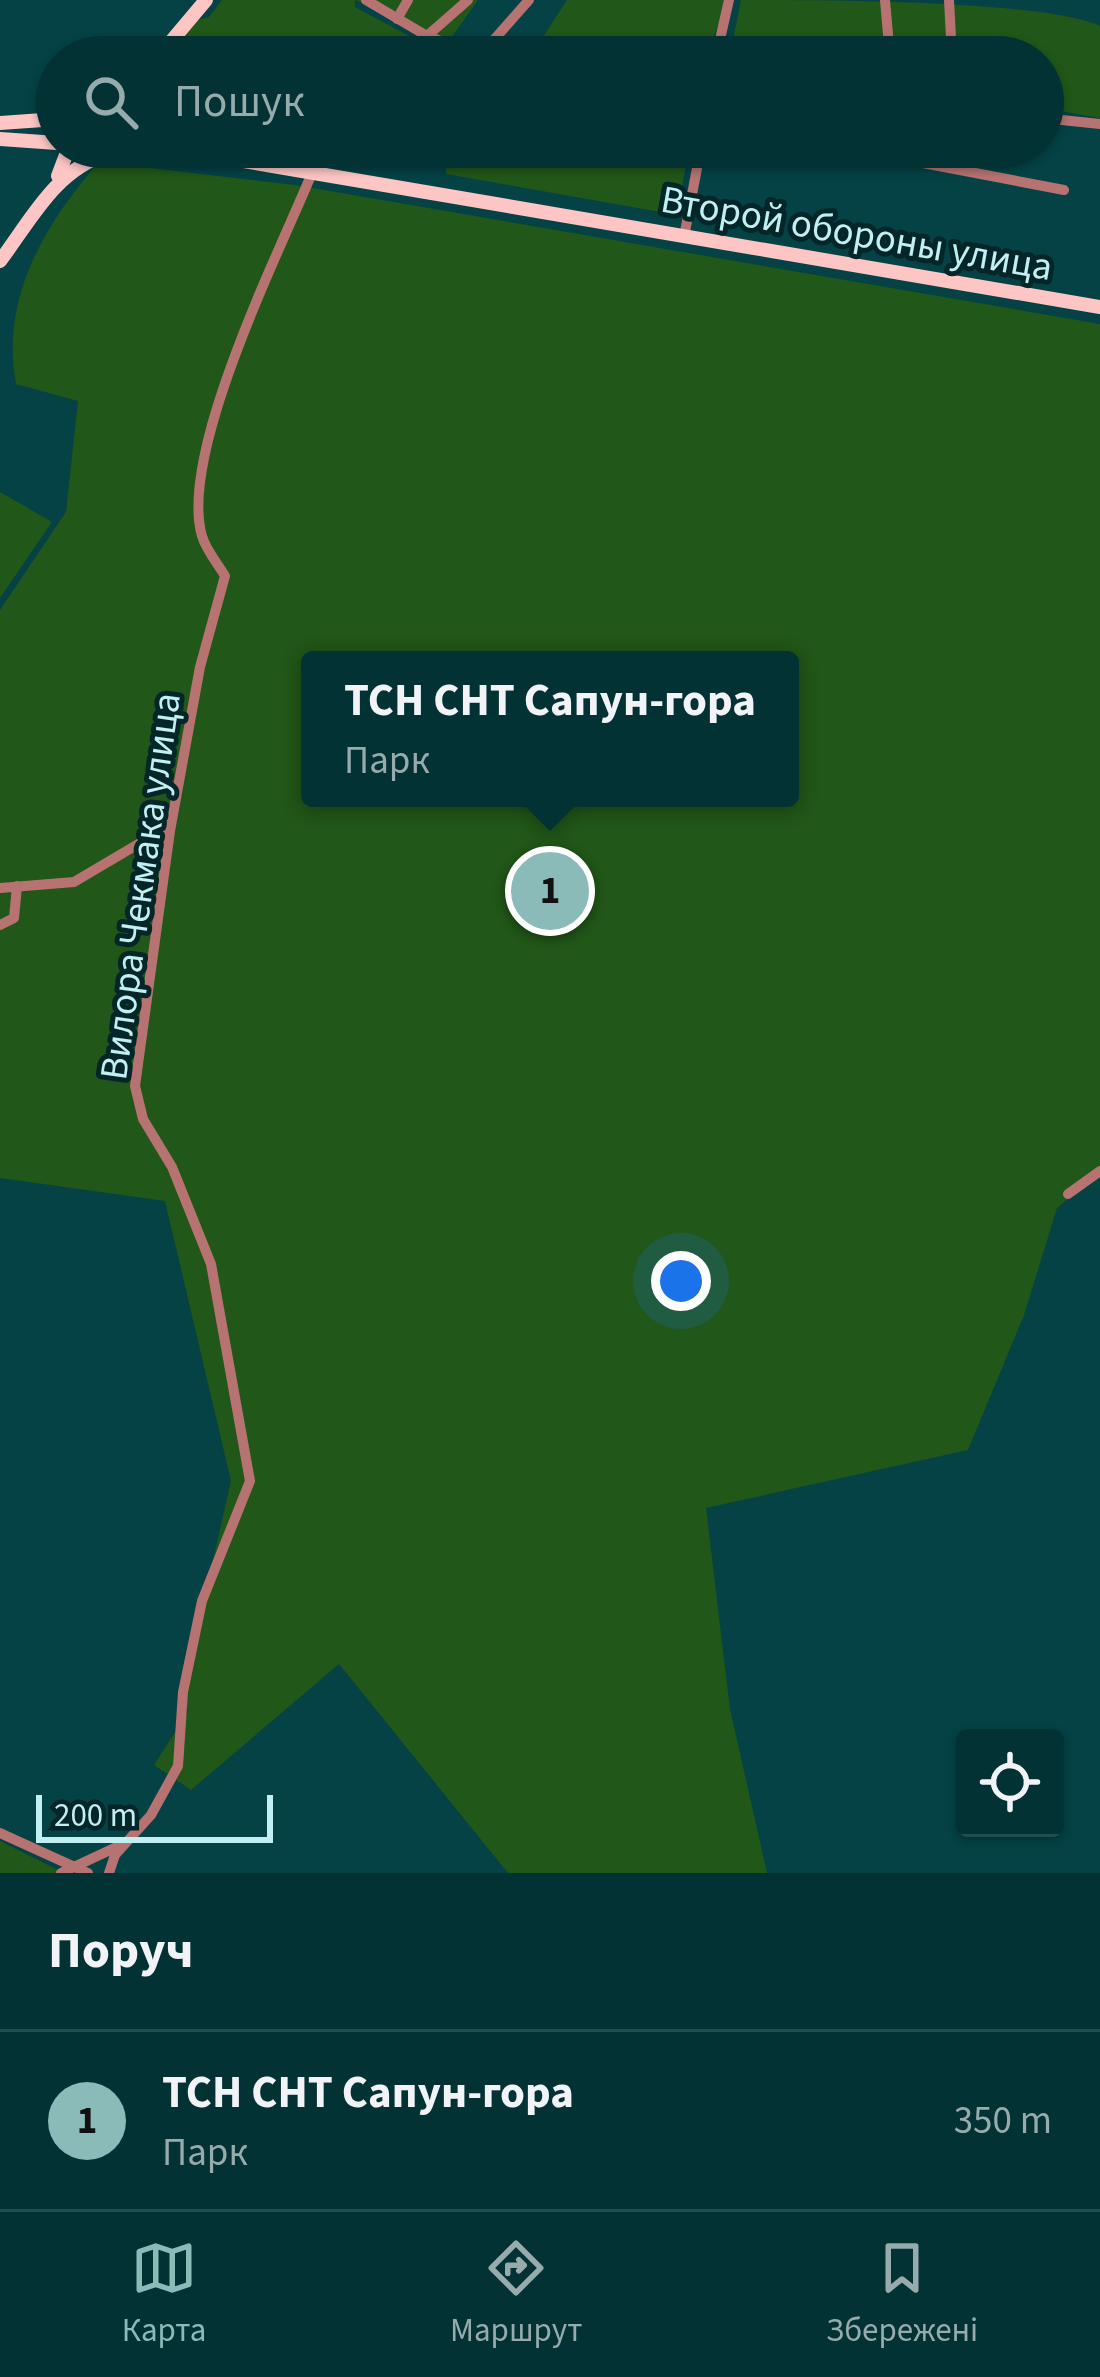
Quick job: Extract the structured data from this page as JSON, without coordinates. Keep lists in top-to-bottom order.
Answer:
{
  "streets": {
    "main road": ["Второй обороны улица"],
    "street": ["Вилора Чекмака улица"]
  },
  "crossings": [
    ["Второй обороны улица", "Вилора Чекмака улица"]
  ],
  "scale_bar": "200 m",
  "page": {
    "search": "Пошук",
    "popup": ["ТСН СНТ Сапун-гора", "Парк"],
    "pins": "1",
    "scale": "200 m",
    "heading": "Поруч",
    "list": [
      {
        "mark": "1",
        "name": "ТСН СНТ Сапун-гора",
        "note": "Парк",
        "value": "350 m"
      }
    ],
    "nav": ["Карта", "Маршрут", "Збережені"]
  }
}
